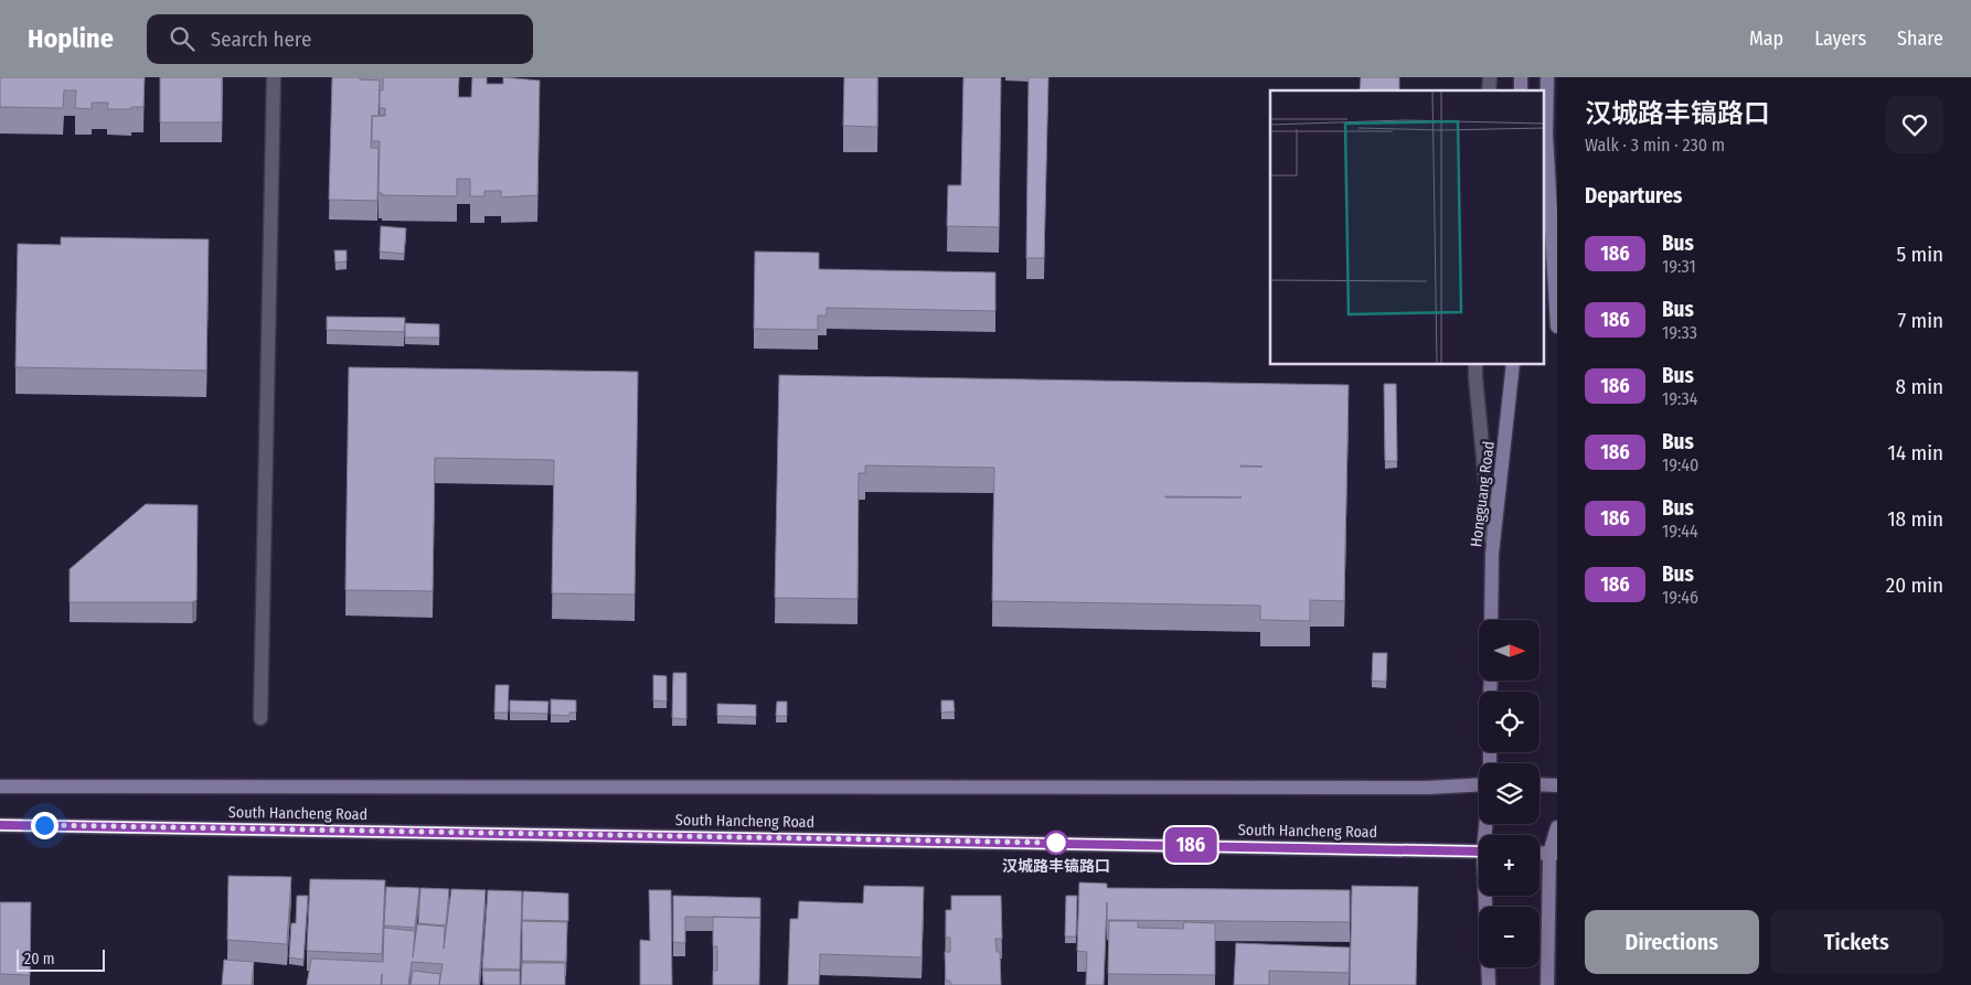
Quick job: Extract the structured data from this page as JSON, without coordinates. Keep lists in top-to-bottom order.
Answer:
{
  "streets": {
    "main road": ["Hongguang Road", "South Hancheng Road"]
  },
  "places": ["汉城路丰镐路口"],
  "lines": ["bus line 186"],
  "scale_bar": "20 m",
  "north": "right",
  "page": {
    "header": "Hopline",
    "search": "Search here",
    "nav": ["Map", "Layers", "Share"],
    "on_map": "186",
    "heading": [
      ["汉城路丰镐路口", "Walk · 3 min · 230 m"],
      "Departures"
    ],
    "list": [
      {
        "mark": "186",
        "name": "Bus",
        "note": "19:31",
        "value": "5 min"
      },
      {
        "mark": "186",
        "name": "Bus",
        "note": "19:33",
        "value": "7 min"
      },
      {
        "mark": "186",
        "name": "Bus",
        "note": "19:34",
        "value": "8 min"
      },
      {
        "mark": "186",
        "name": "Bus",
        "note": "19:40",
        "value": "14 min"
      },
      {
        "mark": "186",
        "name": "Bus",
        "note": "19:44",
        "value": "18 min"
      },
      {
        "mark": "186",
        "name": "Bus",
        "note": "19:46",
        "value": "20 min"
      }
    ],
    "map_buttons": ["+", "−"],
    "buttons": ["Directions", "Tickets"],
    "scale": "20 m"
  }
}
